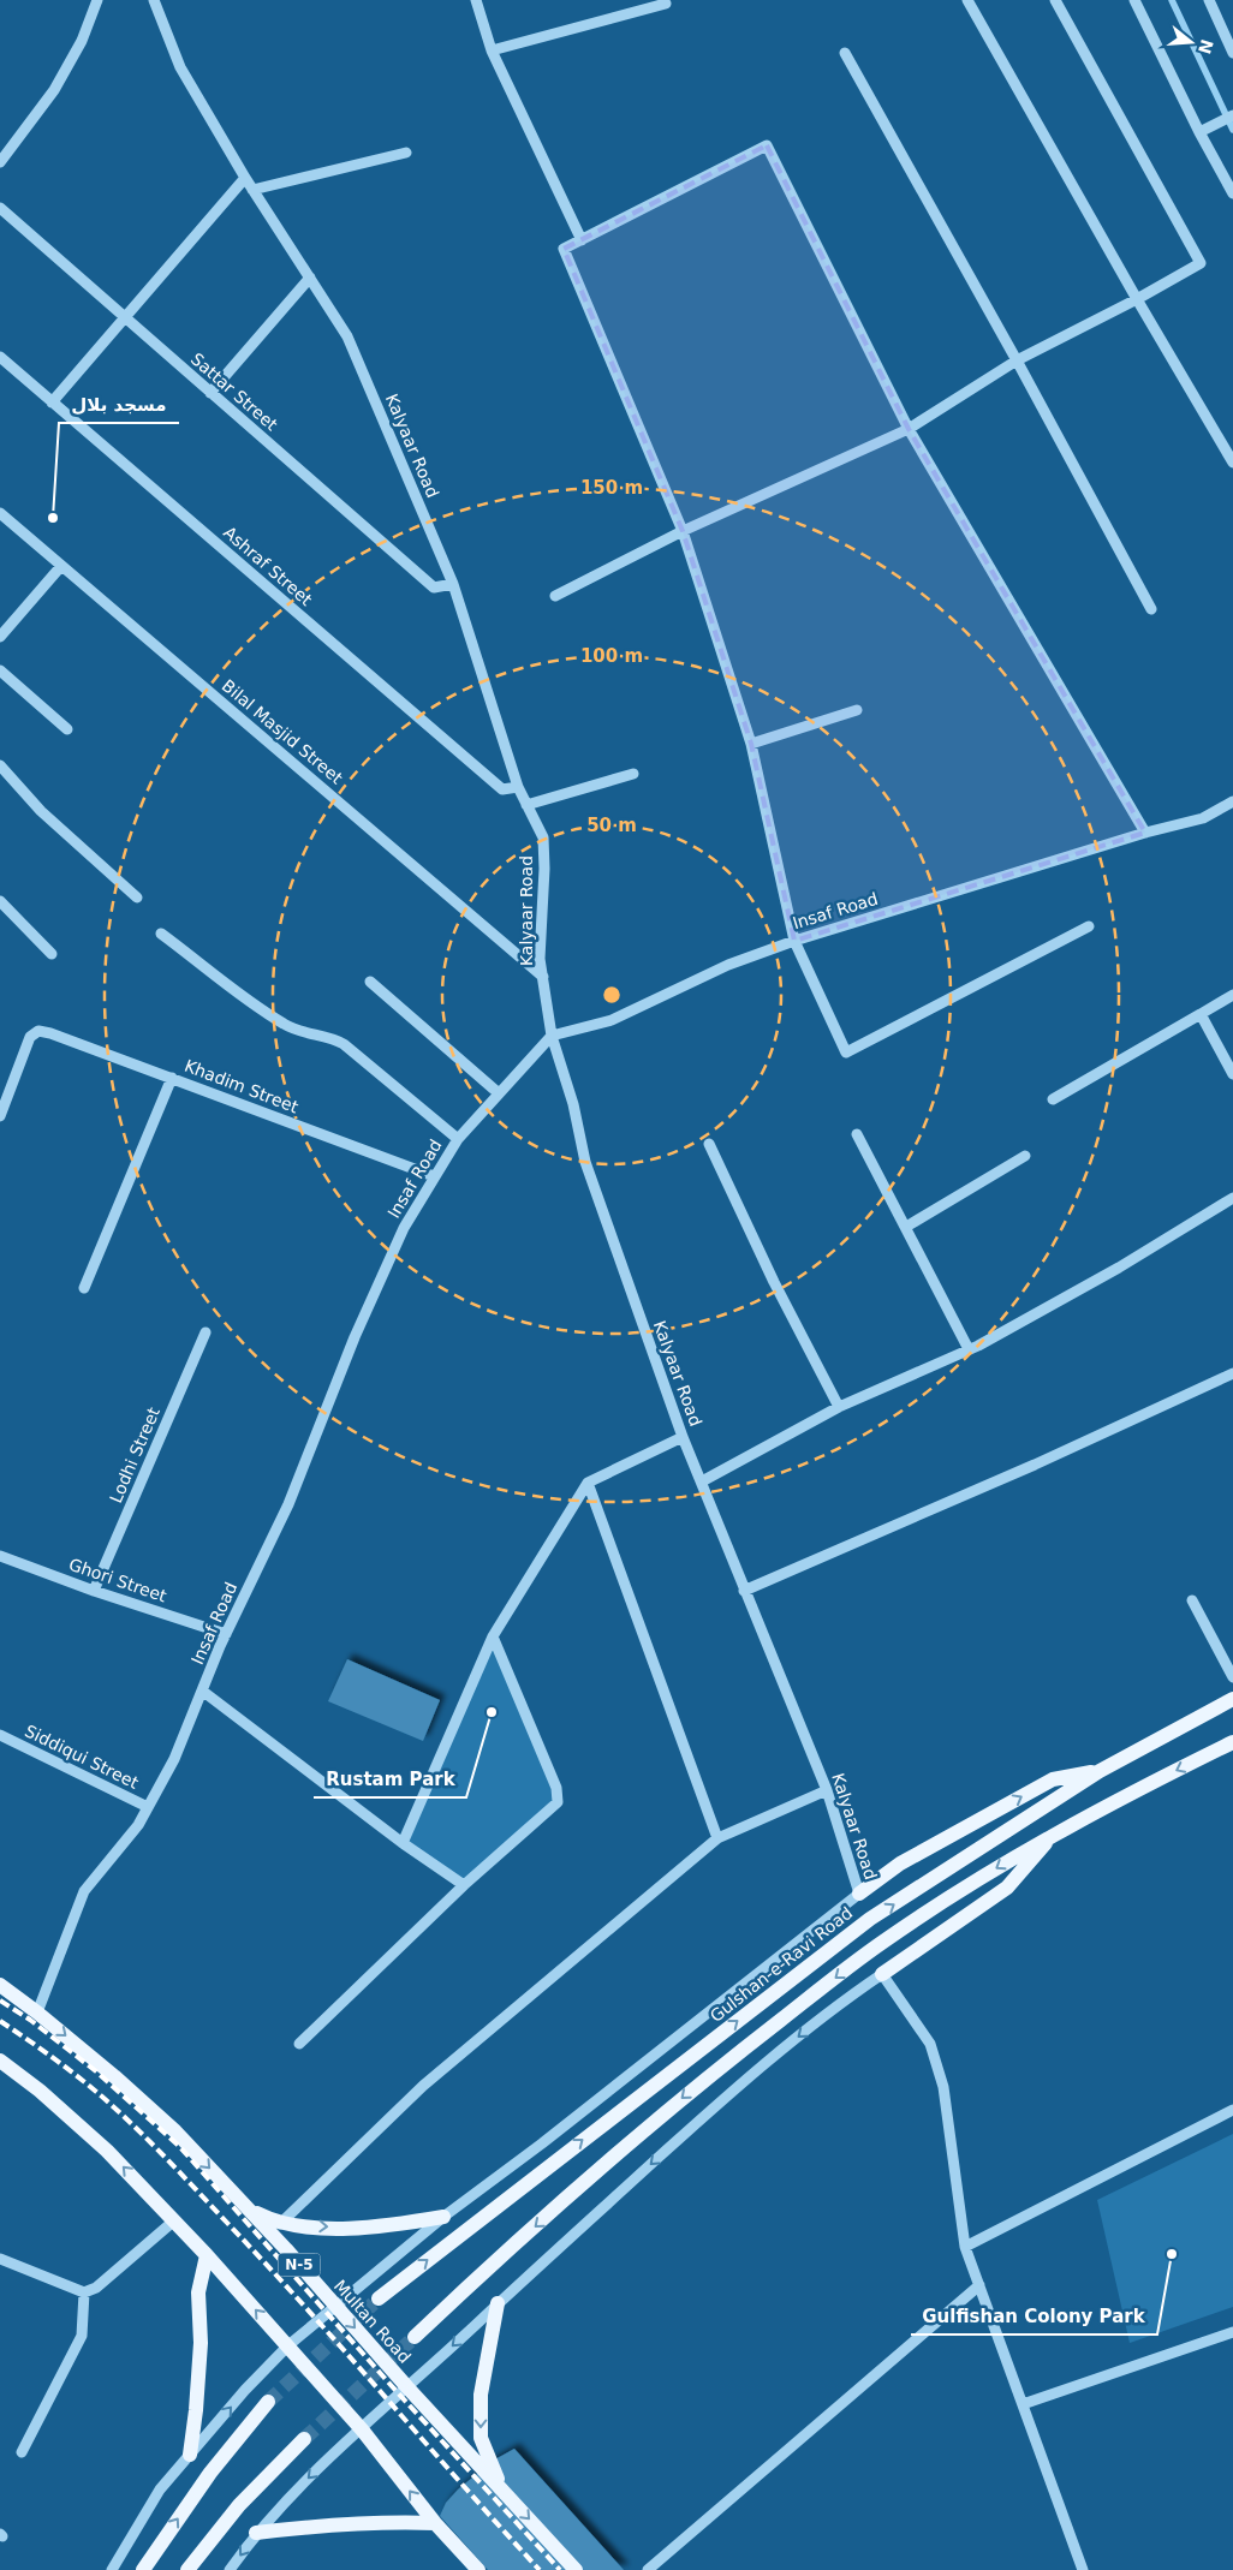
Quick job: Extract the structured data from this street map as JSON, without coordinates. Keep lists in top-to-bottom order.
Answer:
{
  "streets": {
    "main road": ["Gulshan-e-Ravi Road", "N-5", "Multan Road"],
    "street": [
      "Sattar Street",
      "Kalyaar Road",
      "Ashraf Street",
      "Bilal Masjid Street",
      "Insaf Road",
      "Khadim Street",
      "Lodhi Street",
      "Ghori Street",
      "Siddiqui Street"
    ]
  },
  "crossings": [
    ["Sattar Street", "Kalyaar Road"],
    ["Kalyaar Road", "Ashraf Street"],
    ["Kalyaar Road", "Bilal Masjid Street"],
    ["Kalyaar Road", "Insaf Road"],
    ["Insaf Road", "Khadim Street"],
    ["Insaf Road", "Ghori Street"],
    ["Insaf Road", "Siddiqui Street"],
    ["Insaf Road", "Multan Road"],
    ["Lodhi Street", "Ghori Street"]
  ],
  "places": ["مسجد بلال", "Rustam Park", "Gulfishan Colony Park"],
  "north": "right",
  "rings": ["150 m", "100 m", "50 m"]
}
